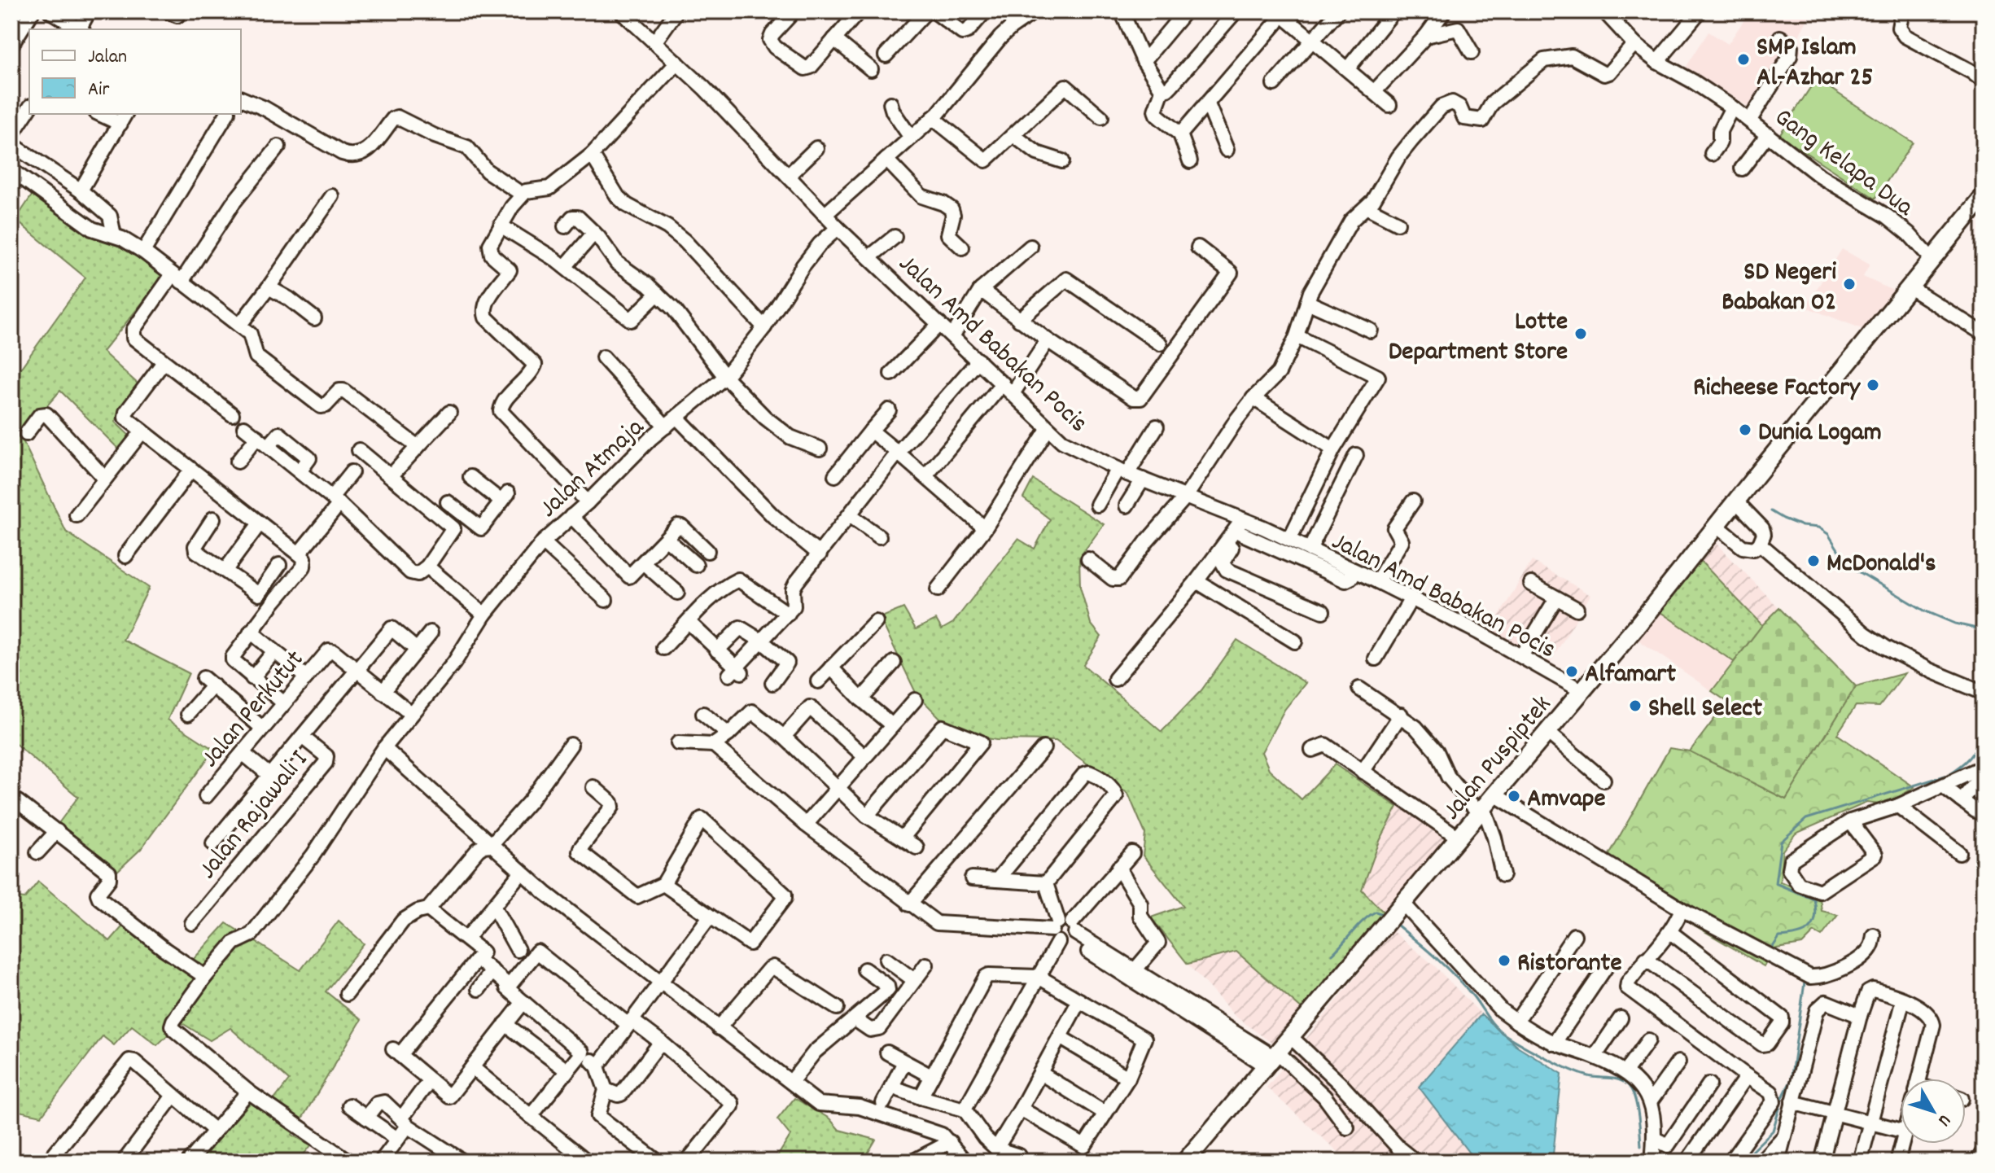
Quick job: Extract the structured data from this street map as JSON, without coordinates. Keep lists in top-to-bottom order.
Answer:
{
  "streets": {
    "main road": ["Jalan Puspiptek"],
    "street": [
      "Gang Kelapa Dua",
      "Jalan Amd Babakan Pocis",
      "Jalan Atmaja",
      "Jalan Perkutut",
      "Jalan Rajawali I"
    ]
  },
  "crossings": [
    ["Gang Kelapa Dua", "Jalan Puspiptek"],
    ["Jalan Amd Babakan Pocis", "Jalan Atmaja"],
    ["Jalan Amd Babakan Pocis", "Jalan Puspiptek"]
  ],
  "places": [
    "SMP Islam Al-Azhar 25",
    "SD Negeri Babakan 02",
    "Lotte Department Store",
    "Richeese Factory",
    "Dunia Logam",
    "McDonald's",
    "Alfamart",
    "Shell Select",
    "Amvape",
    "Ristorante"
  ],
  "legend": ["Jalan", "Air"],
  "north": "bottom right"
}
